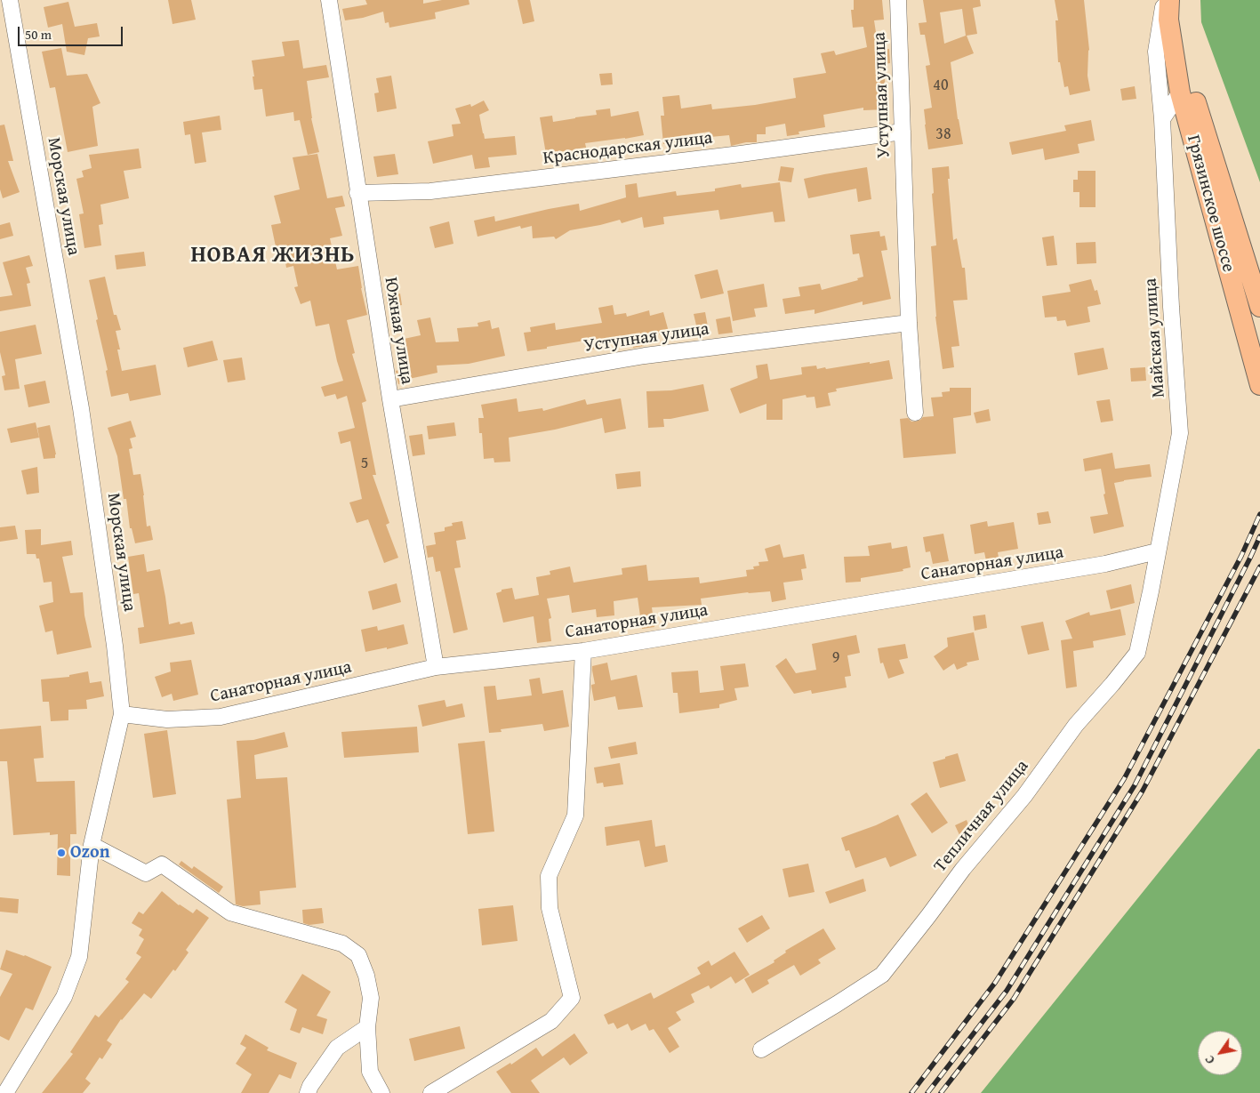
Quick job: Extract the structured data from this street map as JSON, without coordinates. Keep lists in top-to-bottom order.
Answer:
{
  "streets": {
    "main road": ["Грязинское шоссе"],
    "street": [
      "Уступная улица",
      "Краснодарская улица",
      "Морская улица",
      "Южная улица",
      "Майская улица",
      "Санаторная улица",
      "Тепличная улица"
    ]
  },
  "crossings": [
    ["Уступная улица", "Краснодарская улица"],
    ["Уступная улица", "Южная улица"],
    ["Краснодарская улица", "Южная улица"],
    ["Морская улица", "Санаторная улица"],
    ["Южная улица", "Санаторная улица"],
    ["Майская улица", "Санаторная улица"],
    ["Майская улица", "Тепличная улица"],
    ["Санаторная улица", "Тепличная улица"]
  ],
  "districts": ["НОВАЯ ЖИЗНЬ"],
  "places": ["Ozon"],
  "house_numbers": [
    "40",
    "38",
    "5",
    "9"
  ],
  "scale_bar": "50 m",
  "north": "bottom left"
}
